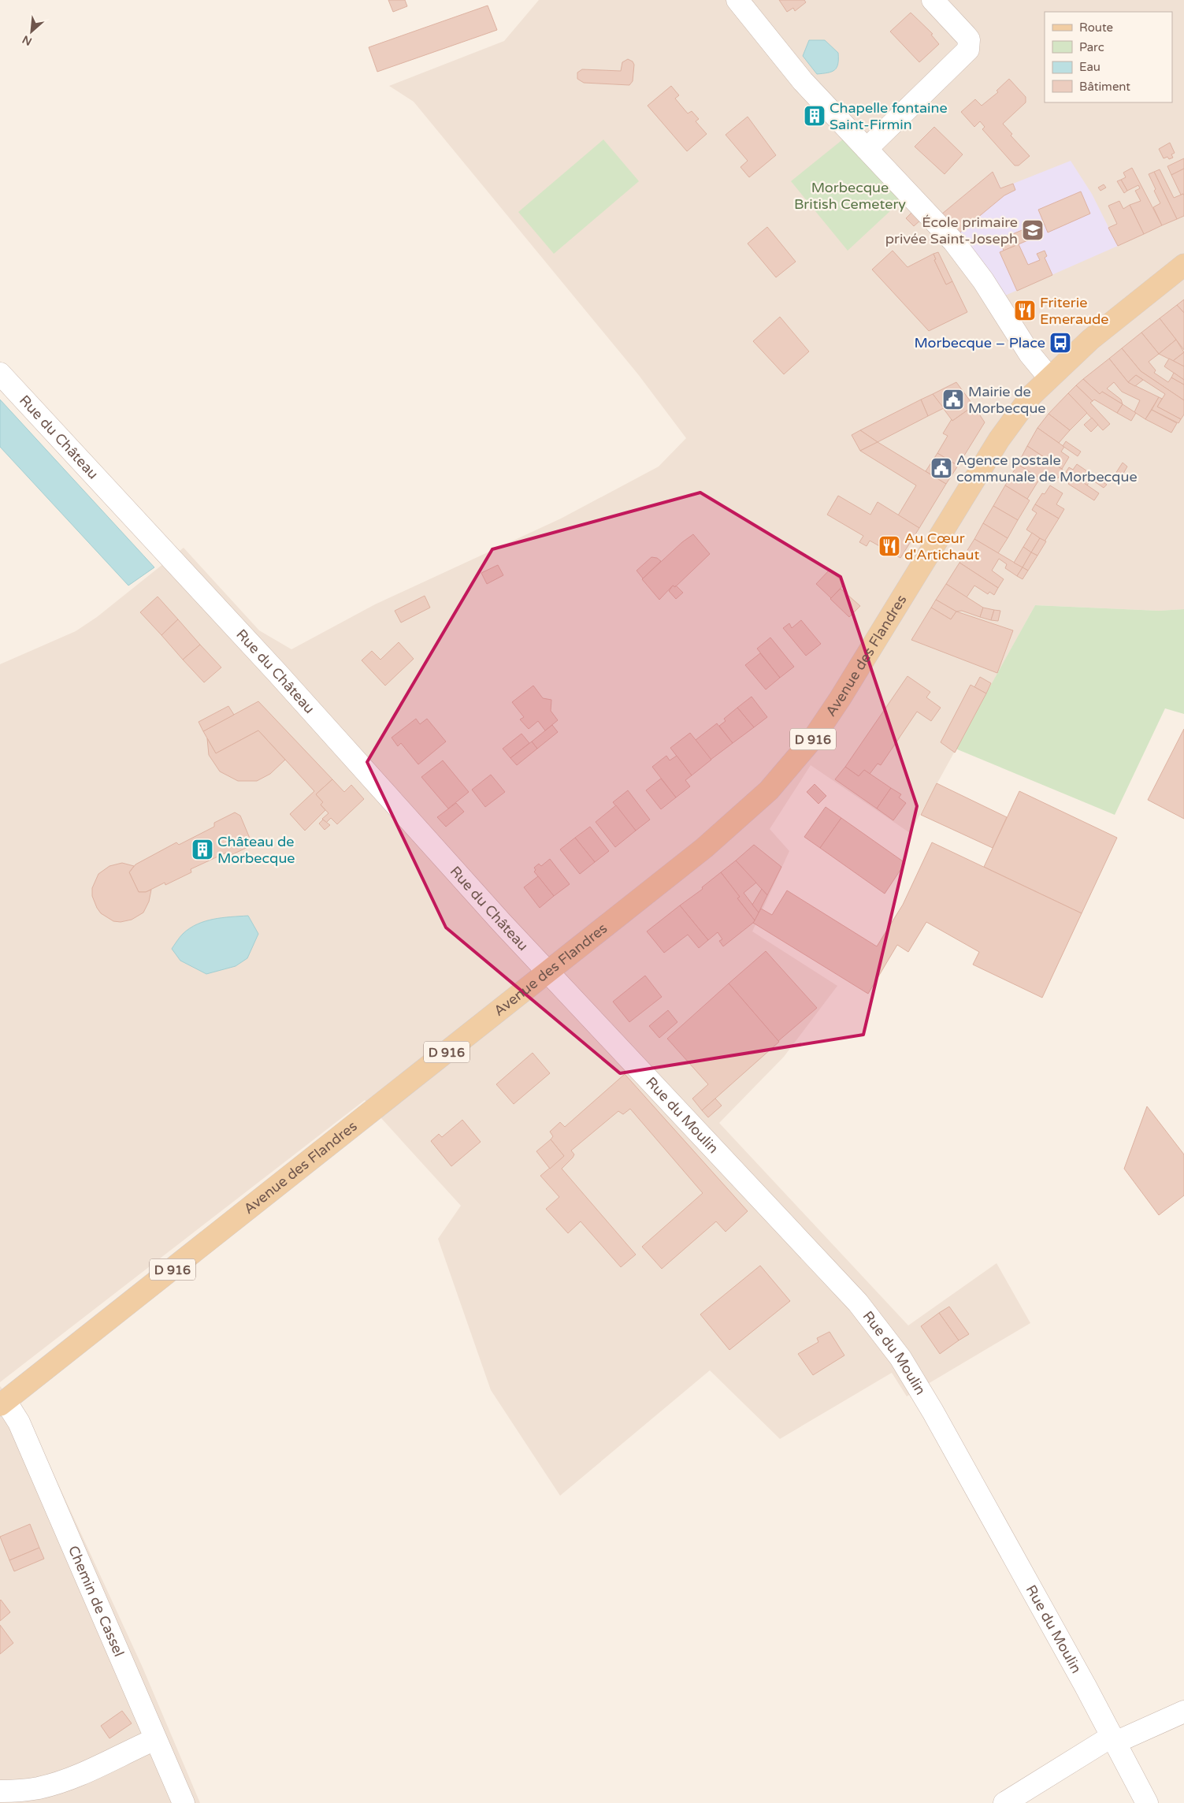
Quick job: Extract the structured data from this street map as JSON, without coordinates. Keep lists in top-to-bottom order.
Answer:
{
  "streets": {
    "main road": ["Avenue des Flandres", "D 916"],
    "street": ["Rue du Château", "Rue du Moulin", "Chemin de Cassel"]
  },
  "crossings": [
    ["Rue du Château", "Avenue des Flandres"],
    ["Rue du Château", "Rue du Moulin"],
    ["Avenue des Flandres", "D 916"],
    ["Avenue des Flandres", "Rue du Moulin"],
    ["Avenue des Flandres", "Chemin de Cassel"]
  ],
  "parks": ["Morbecque British Cemetery"],
  "places": {
    "building": ["Chapelle fontaine Saint-Firmin", "Château de Morbecque"],
    "school or university": ["École primaire privée Saint-Joseph"],
    "restaurant": ["Friterie Emeraude", "Au Cœur d'Artichaut"],
    "bus stop": ["Morbecque – Place"],
    "public building": ["Mairie de Morbecque", "Agence postale communale de Morbecque"]
  },
  "legend": [
    "Route",
    "Parc",
    "Eau",
    "Bâtiment"
  ],
  "north": "bottom left"
}
